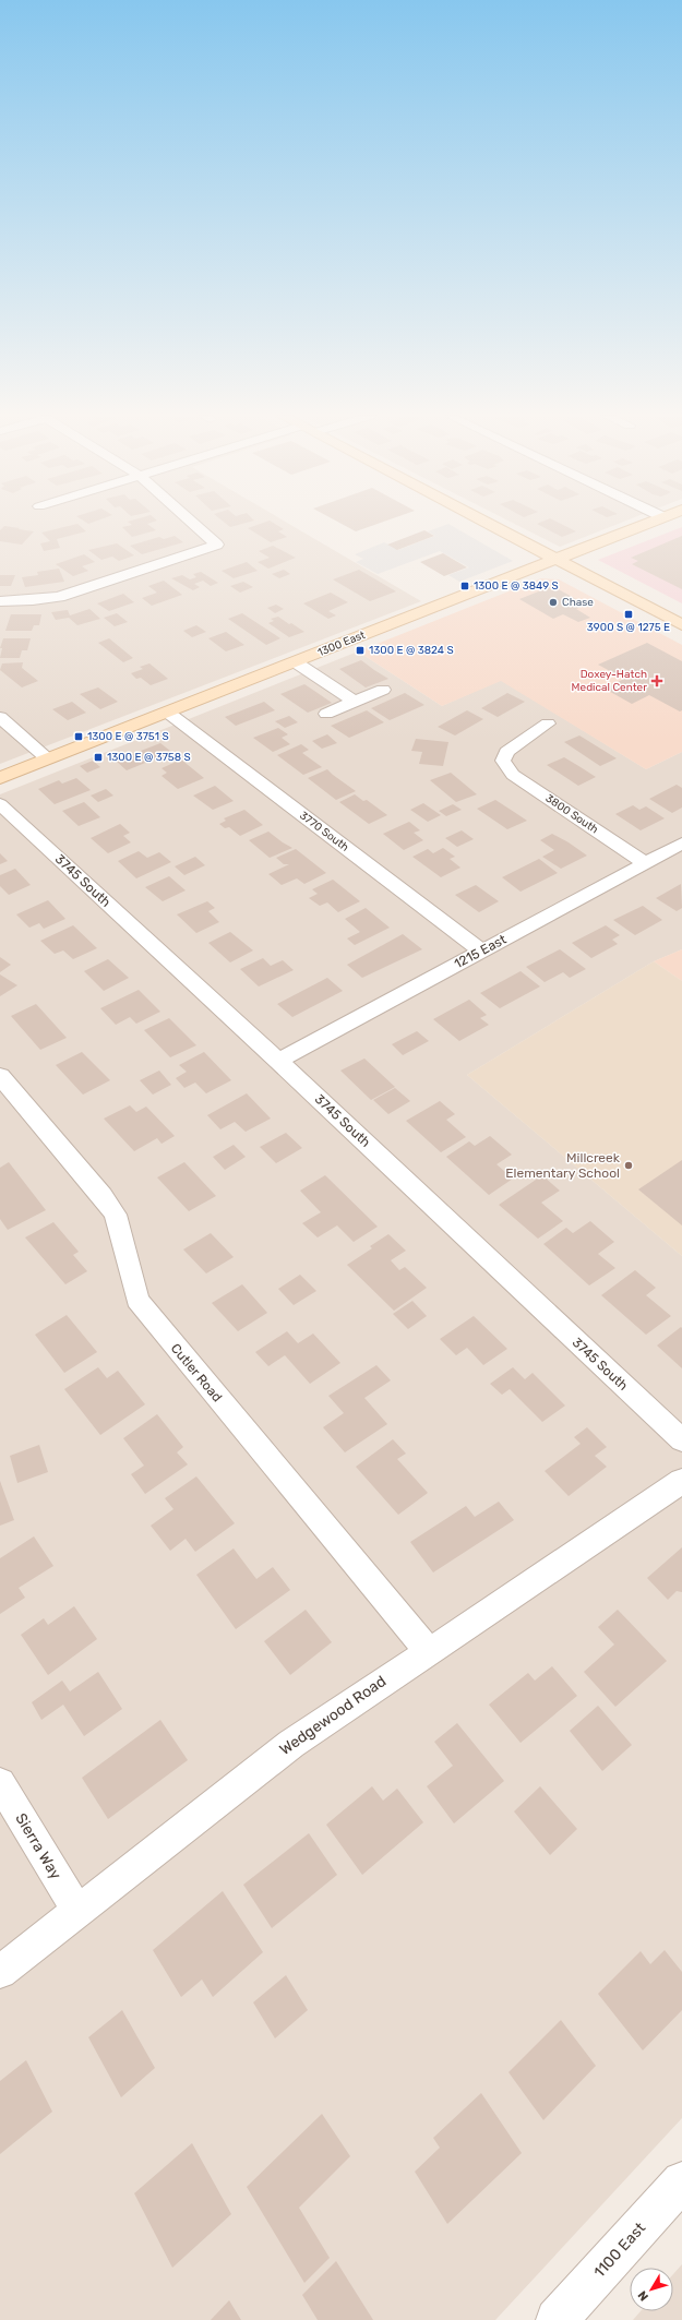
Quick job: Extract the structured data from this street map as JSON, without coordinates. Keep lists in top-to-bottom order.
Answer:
{
  "streets": {
    "main road": ["1300 East"],
    "street": [
      "3800 South",
      "3770 South",
      "3745 South",
      "1215 East",
      "Cutler Road",
      "Wedgewood Road",
      "Sierra Way",
      "1100 East"
    ]
  },
  "crossings": [
    ["1300 East", "3770 South"],
    ["3800 South", "1215 East"],
    ["3770 South", "1215 East"],
    ["3745 South", "1215 East"],
    ["Cutler Road", "Wedgewood Road"],
    ["Wedgewood Road", "Sierra Way"]
  ],
  "places": {
    "transit": [
      "1300 E @ 3849 S",
      "3900 S @ 1275 E",
      "1300 E @ 3824 S",
      "1300 E @ 3751 S",
      "1300 E @ 3758 S"
    ],
    "other": ["Chase", "Millcreek Elementary School"],
    "health": ["Doxey-Hatch Medical Center"]
  },
  "north": "bottom left"
}
